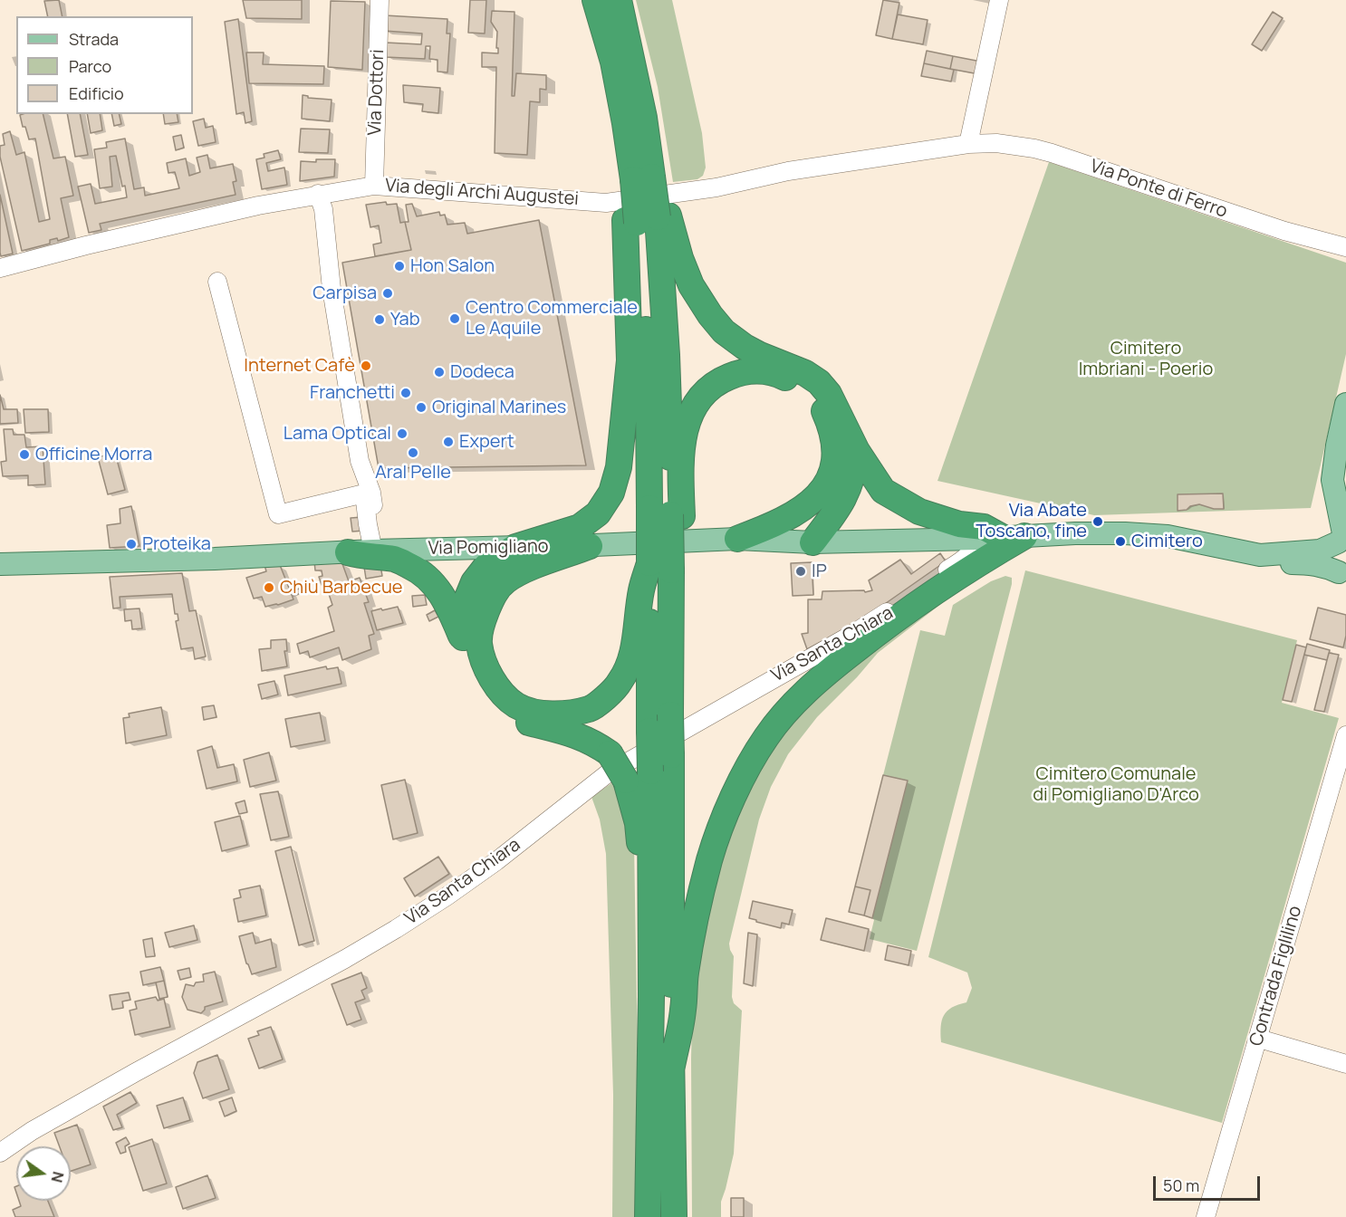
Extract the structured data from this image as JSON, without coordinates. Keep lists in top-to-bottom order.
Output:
{
  "streets": {
    "main road": ["Via Pomigliano"],
    "street": [
      "Via Dottori",
      "Via Ponte di Ferro",
      "Via degli Archi Augustei",
      "Via Santa Chiara",
      "Contrada Figlilino"
    ]
  },
  "crossings": [
    ["Via Dottori", "Via degli Archi Augustei"],
    ["Via Ponte di Ferro", "Via degli Archi Augustei"]
  ],
  "parks": ["Cimitero Imbriani - Poerio", "Cimitero Comunale di Pomigliano D'Arco"],
  "places": [
    "Hon Salon",
    "Carpisa",
    "Centro Commerciale Le Aquile",
    "Yab",
    "Internet Cafè",
    "Dodeca",
    "Franchetti",
    "Original Marines",
    "Lama Optical",
    "Expert",
    "Aral Pelle",
    "Officine Morra",
    "Via Abate Toscano, fine",
    "Cimitero",
    "Proteika",
    "IP",
    "Chiù Barbecue"
  ],
  "legend": ["Strada", "Parco", "Edificio"],
  "scale_bar": "50 m",
  "north": "right"
}
